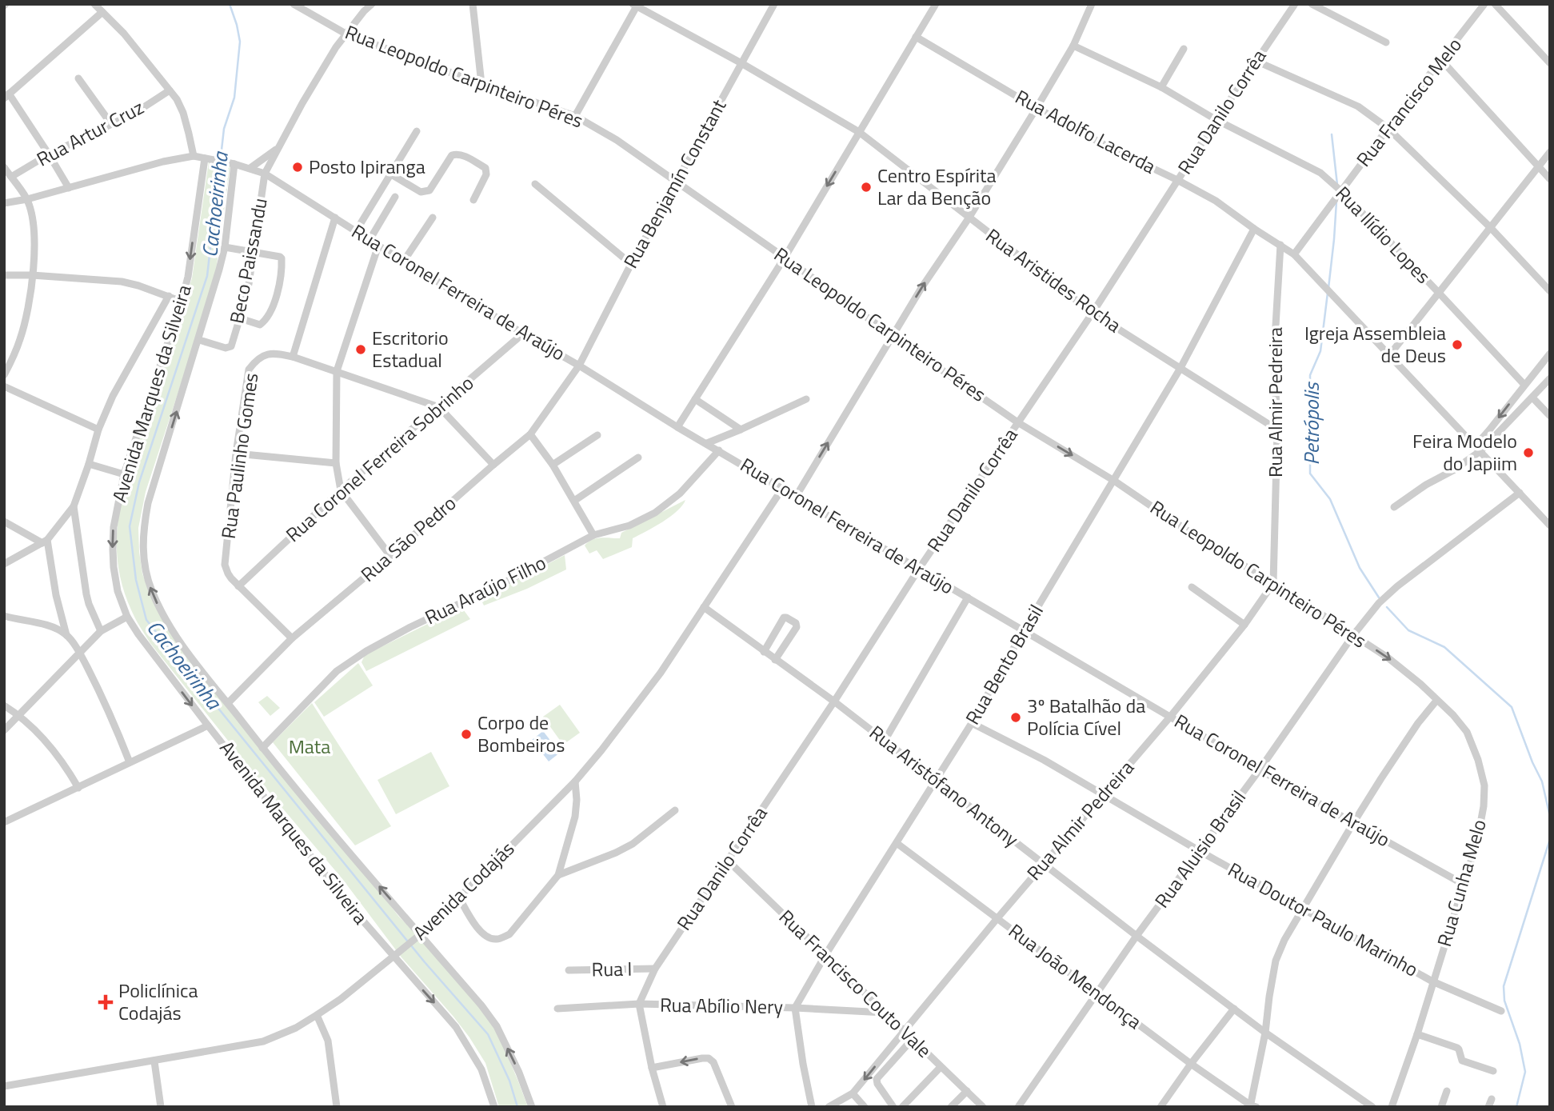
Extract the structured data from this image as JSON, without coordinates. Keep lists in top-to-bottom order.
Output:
{
  "streets": {
    "street": [
      "Rua Leopoldo Carpinteiro Péres",
      "Rua Francisco Melo",
      "Rua Danilo Corrêa",
      "Rua Adolfo Lacerda",
      "Rua Artur Cruz",
      "Rua Benjamín Constant",
      "Rua Ilídio Lopes",
      "Beco Paissandu",
      "Rua Aristides Rocha",
      "Rua Coronel Ferreira de Araújo",
      "Avenida Marques da Silveira",
      "Rua Almir Pedreira",
      "Rua Paulinho Gomes",
      "Rua Coronel Ferreira Sobrinho",
      "Rua São Pedro",
      "Rua Araújo Filho",
      "Rua Bento Brasil",
      "Rua Aristófano Antony",
      "Rua Aluisio Brasil",
      "Rua Cunha Melo",
      "Avenida Codajás",
      "Rua Doutor Paulo Marinho",
      "Rua I",
      "Rua João Mendonça",
      "Rua Francisco Couto Vale",
      "Rua Abílio Nery"
    ]
  },
  "crossings": [
    ["Rua Leopoldo Carpinteiro Péres", "Rua Danilo Corrêa"],
    ["Rua Leopoldo Carpinteiro Péres", "Rua Benjamín Constant"],
    ["Rua Leopoldo Carpinteiro Péres", "Rua Almir Pedreira"],
    ["Rua Leopoldo Carpinteiro Péres", "Rua Bento Brasil"],
    ["Rua Leopoldo Carpinteiro Péres", "Rua Aluisio Brasil"],
    ["Rua Leopoldo Carpinteiro Péres", "Rua Cunha Melo"],
    ["Rua Francisco Melo", "Rua Adolfo Lacerda"],
    ["Rua Francisco Melo", "Rua Ilídio Lopes"],
    ["Rua Danilo Corrêa", "Rua Adolfo Lacerda"],
    ["Rua Danilo Corrêa", "Rua Ilídio Lopes"],
    ["Rua Danilo Corrêa", "Rua Aristides Rocha"],
    ["Rua Danilo Corrêa", "Rua Coronel Ferreira de Araújo"],
    ["Rua Danilo Corrêa", "Rua Aristófano Antony"],
    ["Rua Danilo Corrêa", "Rua I"],
    ["Rua Danilo Corrêa", "Rua Francisco Couto Vale"],
    ["Rua Danilo Corrêa", "Rua Abílio Nery"],
    ["Rua Adolfo Lacerda", "Rua Almir Pedreira"],
    ["Rua Adolfo Lacerda", "Rua Bento Brasil"],
    ["Rua Adolfo Lacerda", "Rua Aluisio Brasil"],
    ["Rua Benjamín Constant", "Rua Aristides Rocha"],
    ["Rua Benjamín Constant", "Rua Coronel Ferreira de Araújo"],
    ["Rua Benjamín Constant", "Rua São Pedro"],
    ["Beco Paissandu", "Rua Coronel Ferreira de Araújo"],
    ["Beco Paissandu", "Avenida Marques da Silveira"],
    ["Rua Aristides Rocha", "Rua Almir Pedreira"],
    ["Rua Aristides Rocha", "Rua Bento Brasil"],
    ["Rua Coronel Ferreira de Araújo", "Avenida Marques da Silveira"],
    ["Rua Coronel Ferreira de Araújo", "Rua Almir Pedreira"],
    ["Rua Coronel Ferreira de Araújo", "Rua Coronel Ferreira Sobrinho"],
    ["Rua Coronel Ferreira de Araújo", "Rua São Pedro"],
    ["Rua Coronel Ferreira de Araújo", "Rua Araújo Filho"],
    ["Rua Coronel Ferreira de Araújo", "Rua Bento Brasil"],
    ["Rua Coronel Ferreira de Araújo", "Rua Aluisio Brasil"],
    ["Rua Coronel Ferreira de Araújo", "Rua Cunha Melo"],
    ["Rua Coronel Ferreira de Araújo", "Avenida Codajás"],
    ["Avenida Marques da Silveira", "Rua São Pedro"],
    ["Avenida Marques da Silveira", "Rua Araújo Filho"],
    ["Avenida Marques da Silveira", "Avenida Codajás"],
    ["Rua Almir Pedreira", "Rua Aristófano Antony"],
    ["Rua Almir Pedreira", "Rua Doutor Paulo Marinho"],
    ["Rua Almir Pedreira", "Rua João Mendonça"],
    ["Rua Almir Pedreira", "Rua Francisco Couto Vale"],
    ["Rua Paulinho Gomes", "Rua Coronel Ferreira Sobrinho"],
    ["Rua Paulinho Gomes", "Rua São Pedro"],
    ["Rua Bento Brasil", "Rua Aristófano Antony"],
    ["Rua Bento Brasil", "Rua Doutor Paulo Marinho"],
    ["Rua Bento Brasil", "Rua João Mendonça"],
    ["Rua Bento Brasil", "Rua Francisco Couto Vale"],
    ["Rua Bento Brasil", "Rua Abílio Nery"],
    ["Rua Aristófano Antony", "Rua Aluisio Brasil"],
    ["Rua Aristófano Antony", "Avenida Codajás"],
    ["Rua Aluisio Brasil", "Rua Doutor Paulo Marinho"],
    ["Rua Aluisio Brasil", "Rua João Mendonça"],
    ["Rua Cunha Melo", "Rua Doutor Paulo Marinho"],
    ["Rua Francisco Couto Vale", "Rua Abílio Nery"]
  ],
  "water": ["Cachoeirinha", "Petrópolis"],
  "parks": ["Mata"],
  "places": {
    "other": [
      "Posto Ipiranga",
      "Centro Espírita Lar da Benção",
      "Igreja Assembleia de Deus",
      "Escritorio Estadual",
      "Feira Modelo do Japiim",
      "3º Batalhão da Polícia Cível",
      "Corpo de Bombeiros"
    ],
    "health": ["Policlínica Codajás"]
  }
}
